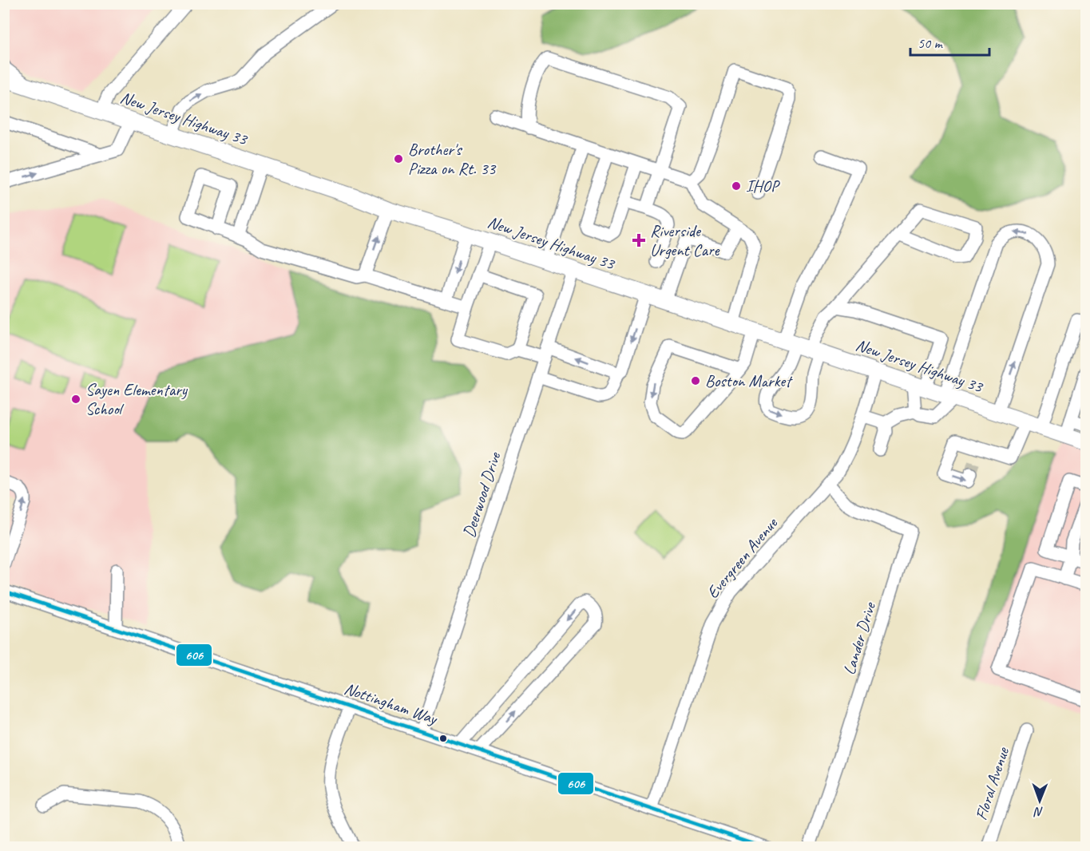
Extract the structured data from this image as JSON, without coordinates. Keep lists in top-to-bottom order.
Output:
{
  "streets": {
    "main road": ["New Jersey Highway 33"],
    "street": [
      "Deerwood Drive",
      "Evergreen Avenue",
      "Lander Drive",
      "Nottingham Way",
      "Floral Avenue"
    ]
  },
  "crossings": [
    ["New Jersey Highway 33", "Deerwood Drive"],
    ["New Jersey Highway 33", "Evergreen Avenue"],
    ["Deerwood Drive", "Nottingham Way"],
    ["Evergreen Avenue", "Lander Drive"],
    ["Evergreen Avenue", "Nottingham Way"]
  ],
  "places": {
    "other": [
      "Brother's Pizza on Rt. 33",
      "IHOP",
      "Boston Market",
      "Sayen Elementary School"
    ],
    "health": ["Riverside Urgent Care"]
  },
  "lines": ["transit line 606"],
  "scale_bar": "50 m",
  "north": "bottom"
}
